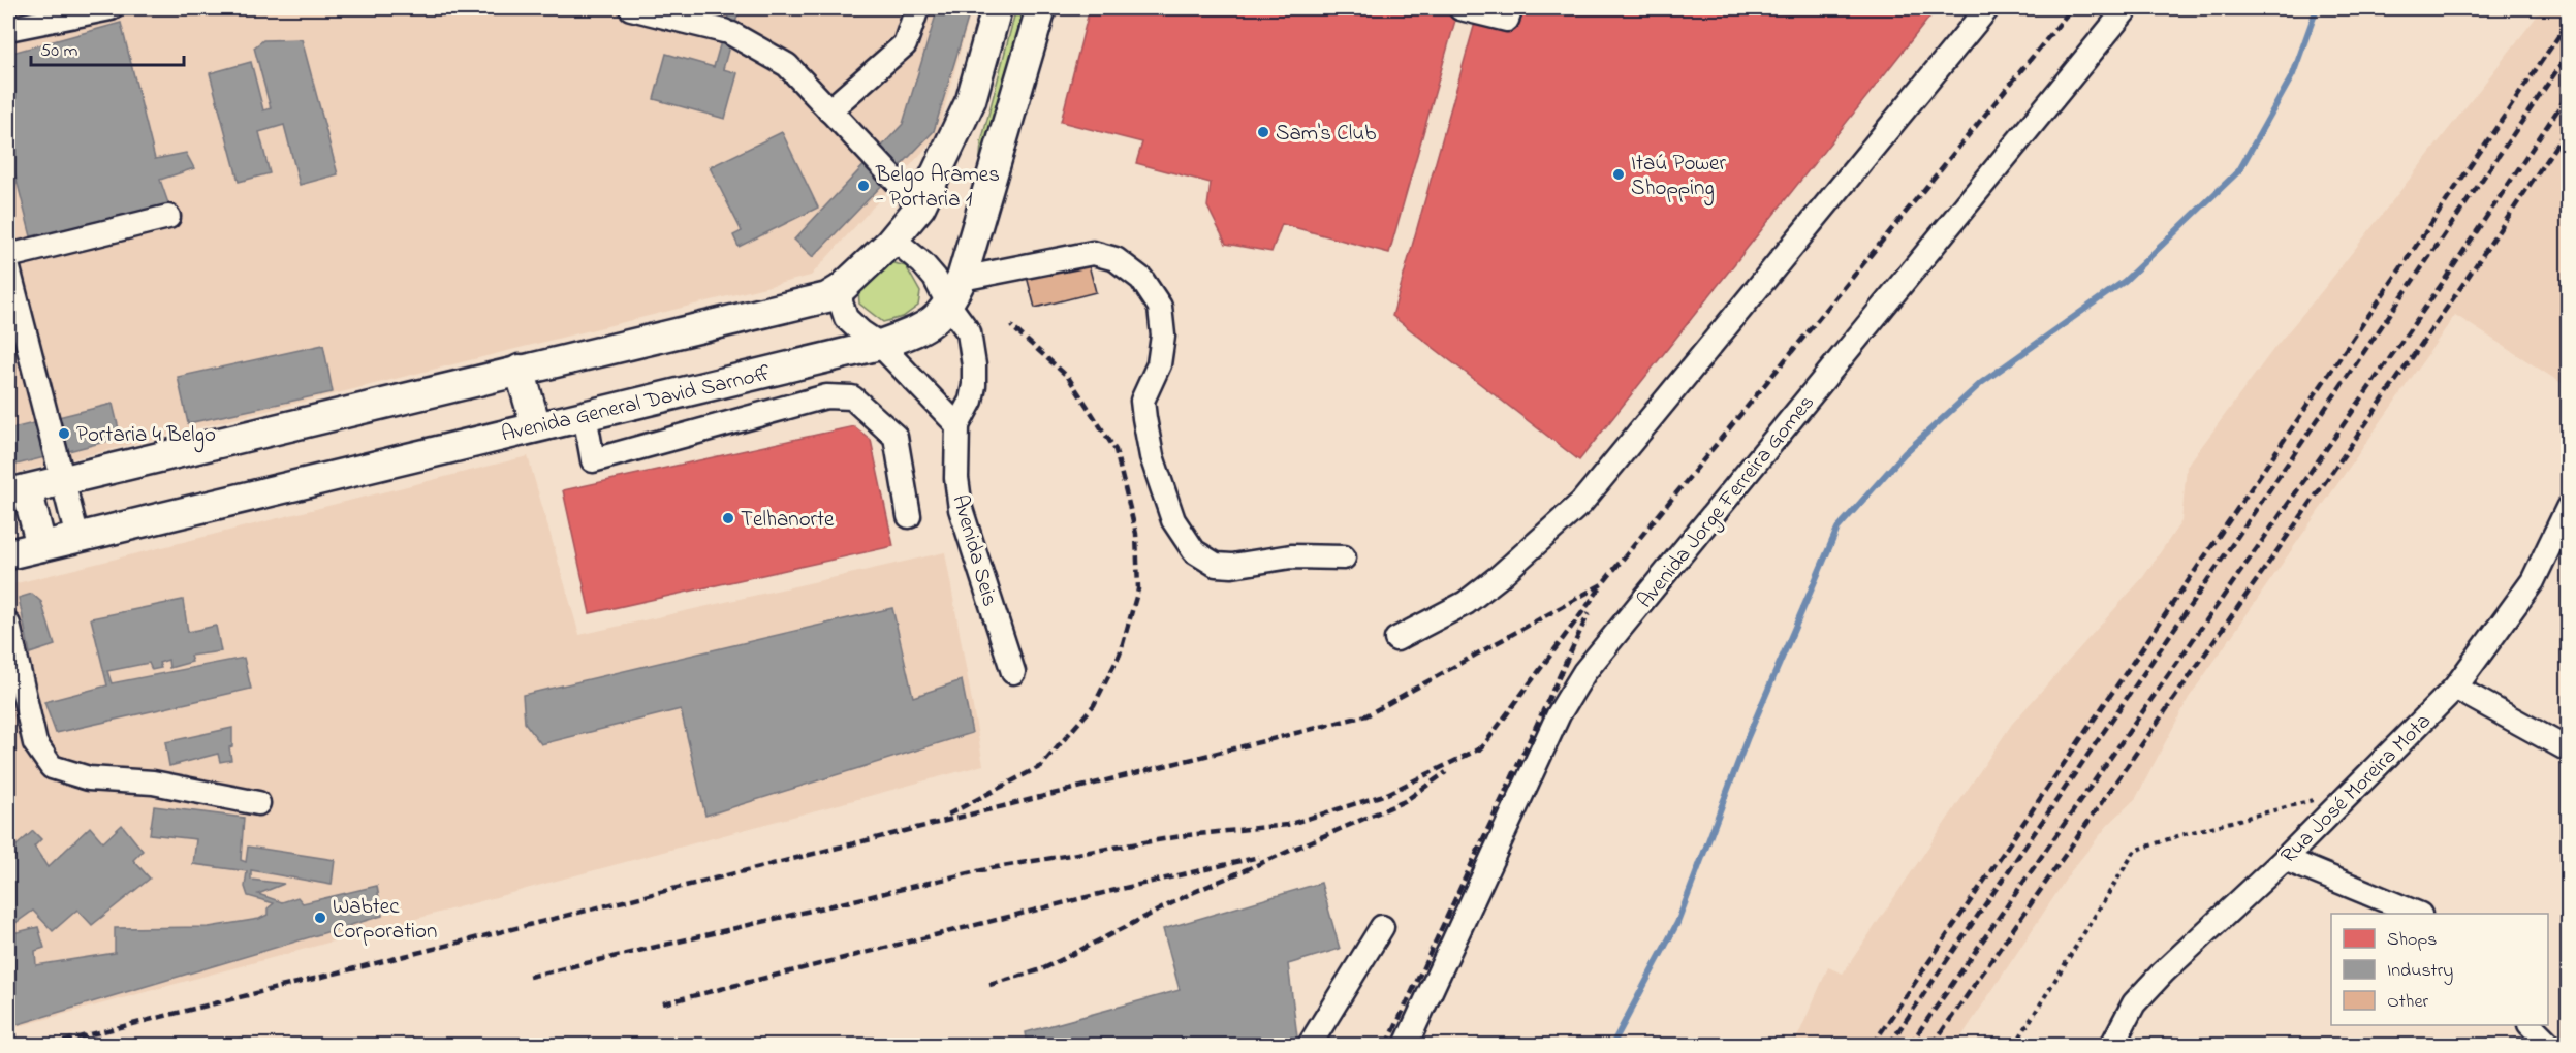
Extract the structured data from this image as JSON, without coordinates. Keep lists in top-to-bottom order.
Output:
{
  "streets": {
    "main road": ["Avenida General David Sarnoff"],
    "street": ["Avenida Jorge Ferreira Gomes", "Avenida Seis", "Rua José Moreira Mota"]
  },
  "crossings": [
    ["Avenida General David Sarnoff", "Avenida Seis"]
  ],
  "places": [
    "Sam's Club",
    "Itaú Power Shopping",
    "Belgo Arames - Portaria 1",
    "Portaria 4 Belgo",
    "Telhanorte",
    "Wabtec Corporation"
  ],
  "legend": ["Shops", "Industry", "Other"],
  "scale_bar": "50 m"
}
